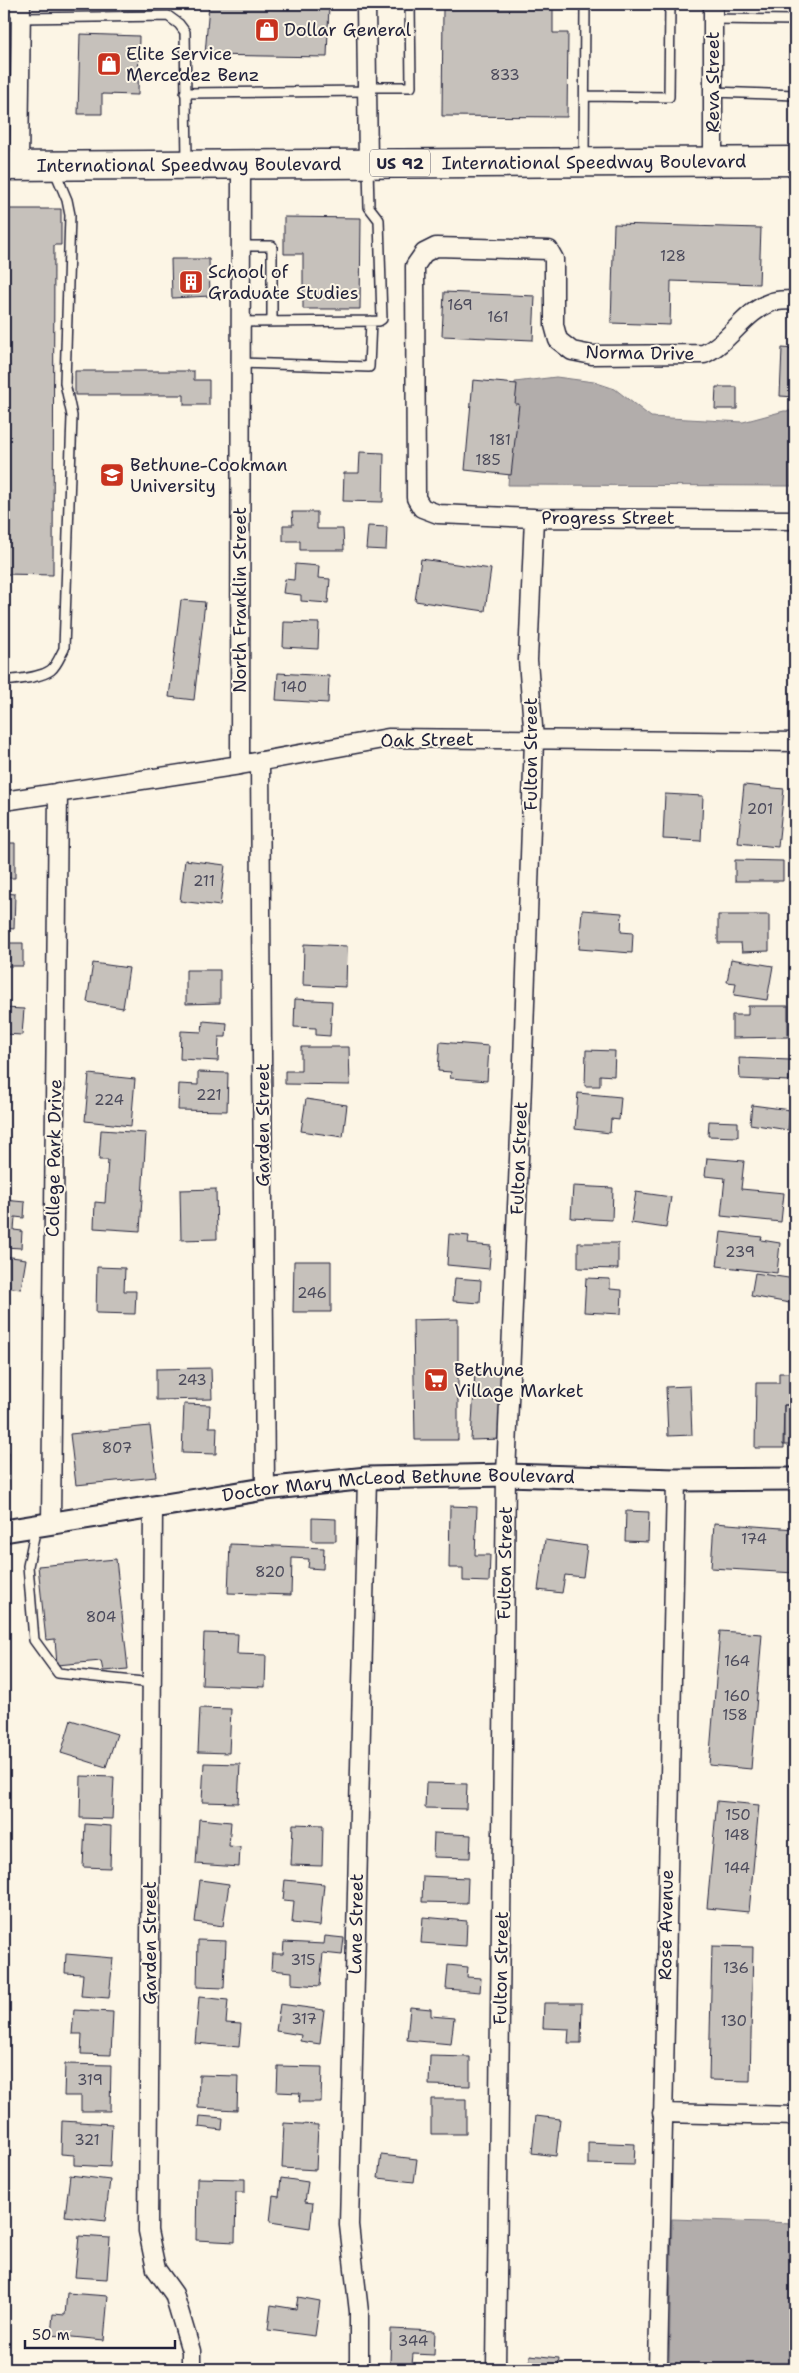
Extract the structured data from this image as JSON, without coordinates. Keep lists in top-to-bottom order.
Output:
{
  "streets": {
    "main road": ["International Speedway Boulevard", "US 92"],
    "street": [
      "Reva Street",
      "Norma Drive",
      "Progress Street",
      "North Franklin Street",
      "Oak Street",
      "Fulton Street",
      "Garden Street",
      "College Park Drive",
      "Doctor Mary McLeod Bethune Boulevard",
      "Lane Street",
      "Rose Avenue"
    ]
  },
  "crossings": [
    ["Reva Street", "International Speedway Boulevard"],
    ["International Speedway Boulevard", "North Franklin Street"],
    ["Norma Drive", "Progress Street"],
    ["Progress Street", "Fulton Street"],
    ["North Franklin Street", "Oak Street"],
    ["Oak Street", "Fulton Street"],
    ["Oak Street", "Garden Street"],
    ["Oak Street", "College Park Drive"],
    ["Fulton Street", "Doctor Mary McLeod Bethune Boulevard"],
    ["Garden Street", "Doctor Mary McLeod Bethune Boulevard"],
    ["College Park Drive", "Doctor Mary McLeod Bethune Boulevard"],
    ["Doctor Mary McLeod Bethune Boulevard", "Lane Street"],
    ["Doctor Mary McLeod Bethune Boulevard", "Rose Avenue"]
  ],
  "places": {
    "shop": ["Dollar General", "Elite Service Mercedez Benz"],
    "building": ["School of Graduate Studies"],
    "school or university": ["Bethune-Cookman University"],
    "supermarket": ["Bethune Village Market"]
  },
  "house_numbers": [
    "833",
    "128",
    "169",
    "161",
    "181",
    "185",
    "140",
    "201",
    "211",
    "221",
    "224",
    "239",
    "246",
    "243",
    "807",
    "174",
    "820",
    "804",
    "164",
    "160",
    "158",
    "150",
    "148",
    "144",
    "315",
    "136",
    "317",
    "130",
    "319",
    "321",
    "344"
  ],
  "scale_bar": "50 m"
}
